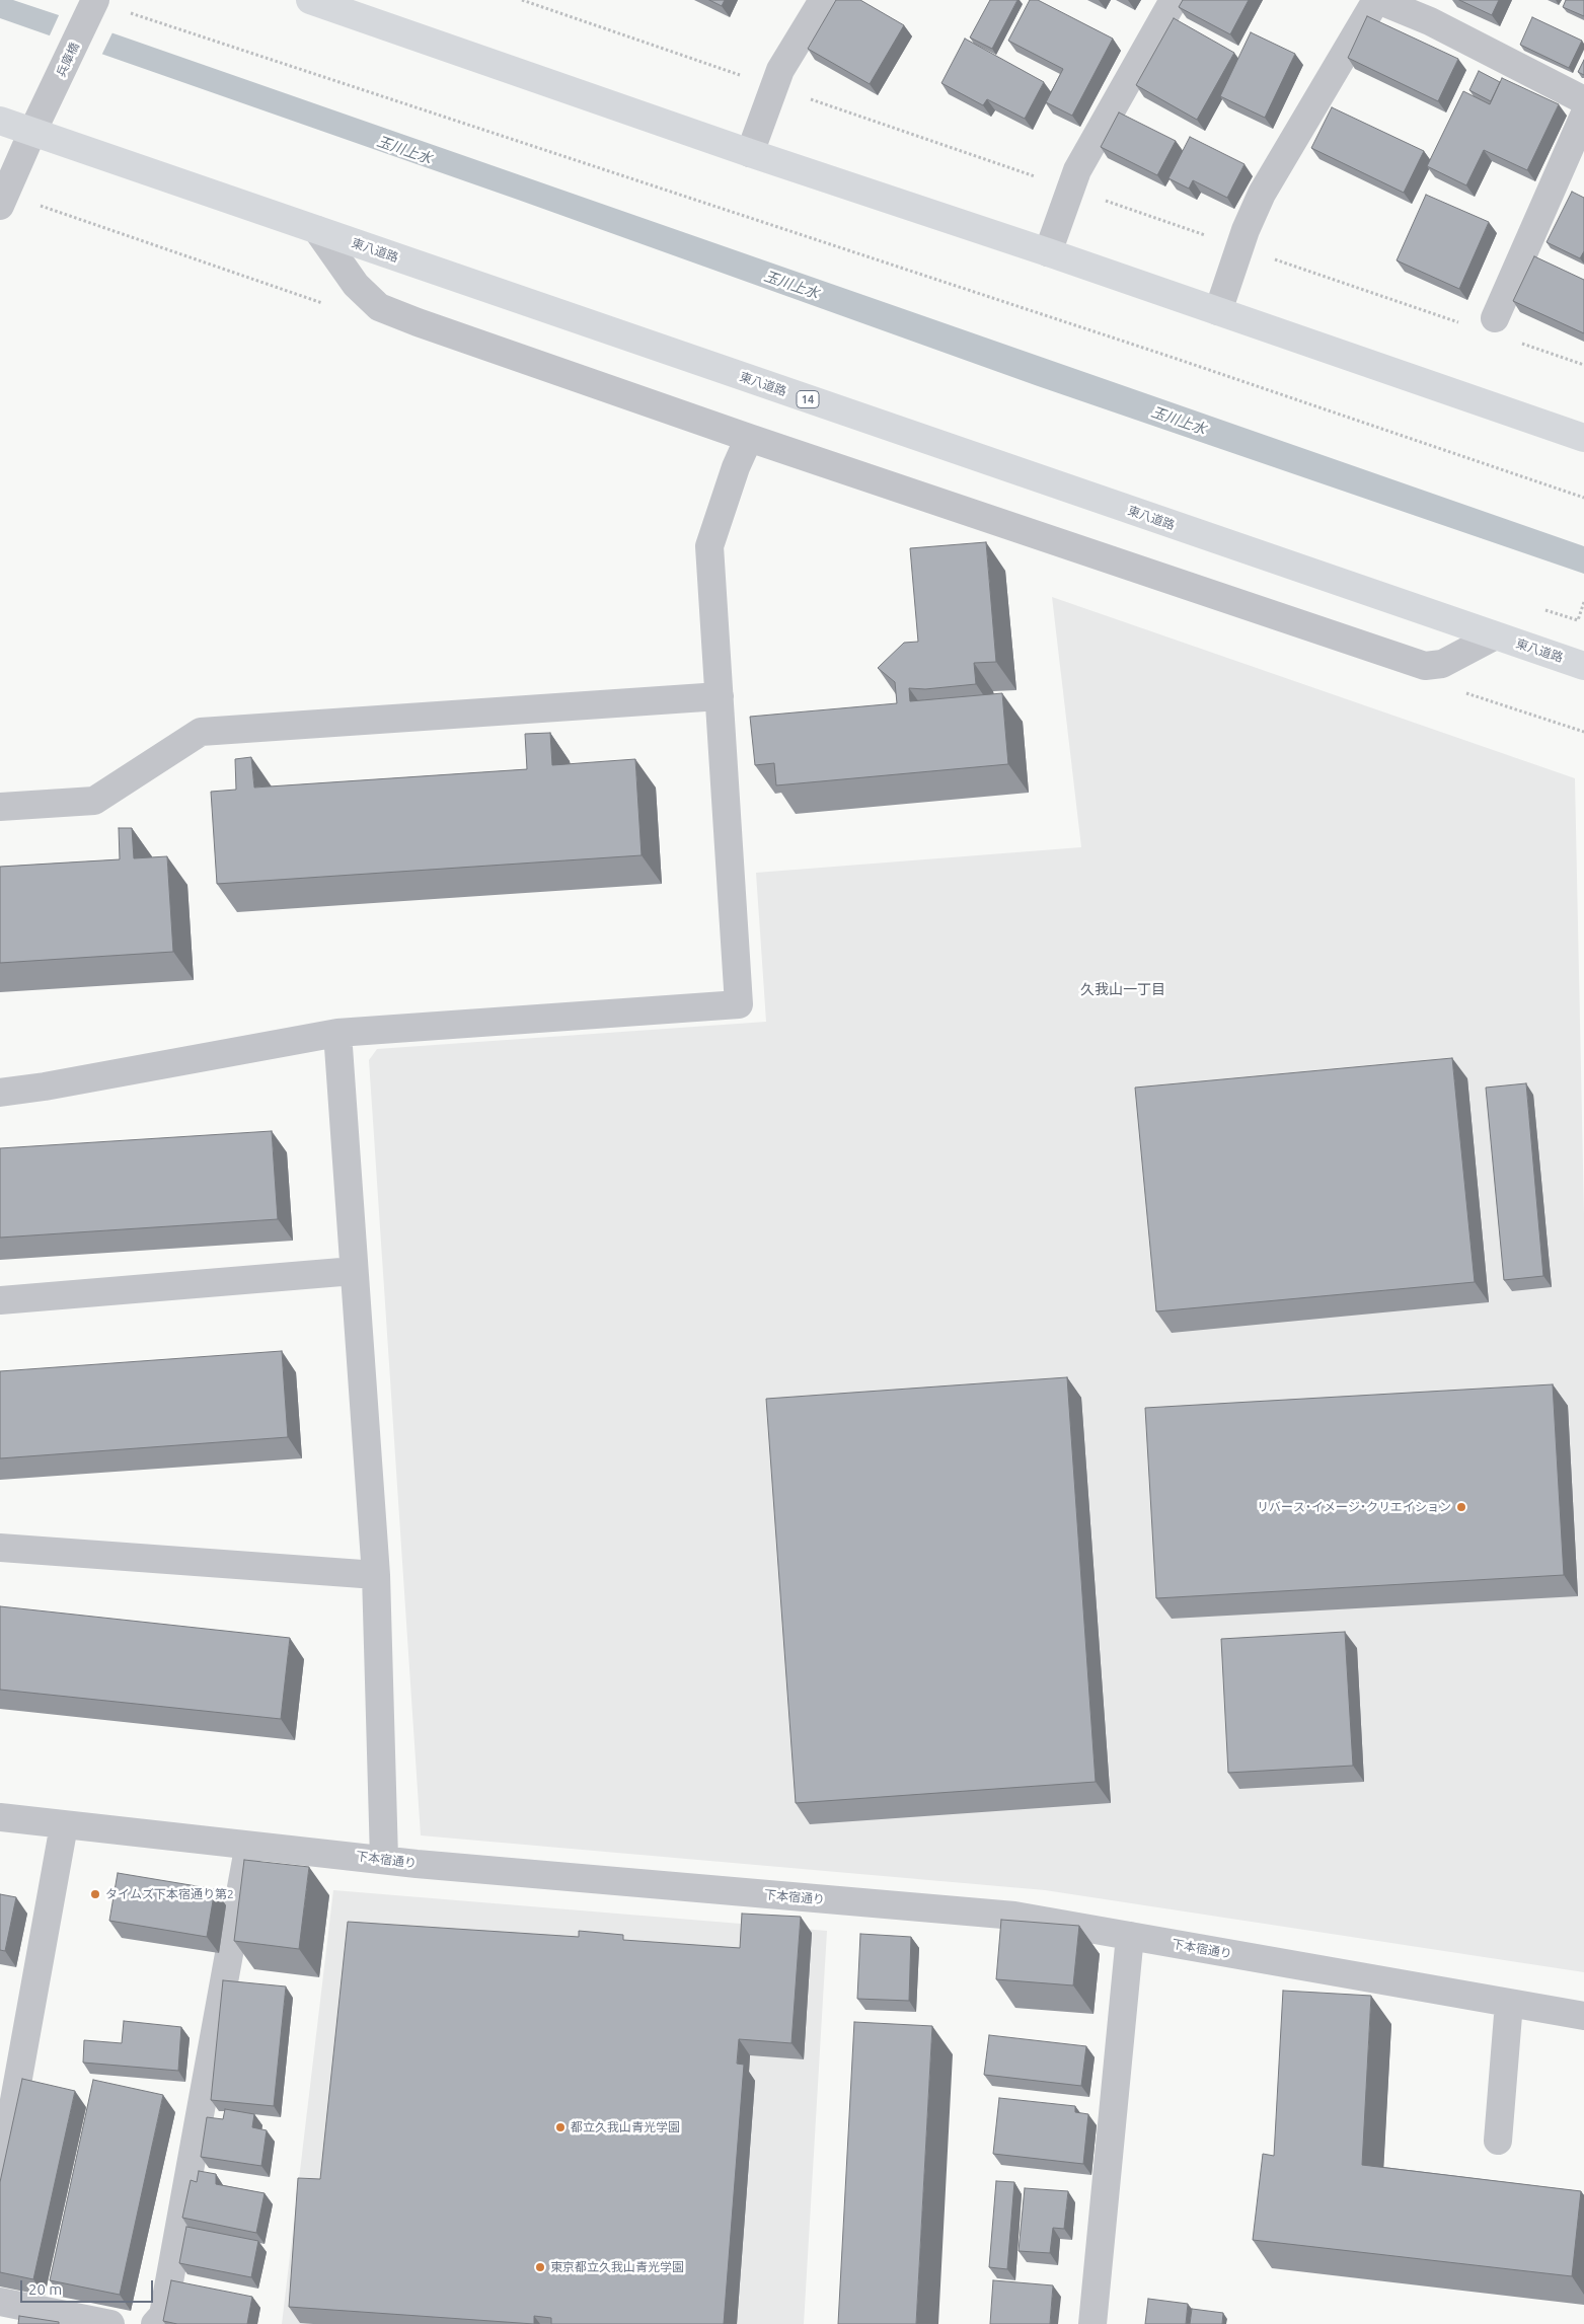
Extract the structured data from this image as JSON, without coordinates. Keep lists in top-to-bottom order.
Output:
{
  "streets": {
    "main road": ["東八道路", "14"],
    "street": ["兵庫橋", "下本宿通り"]
  },
  "crossings": [
    ["兵庫橋", "東八道路"]
  ],
  "districts": ["久我山一丁目"],
  "water": ["玉川上水"],
  "places": [
    "リバース･イメージ･クリエイション",
    "タイムズ下本宿通り第2",
    "都立久我山青光学園",
    "東京都立久我山青光学園"
  ],
  "scale_bar": "20 m"
}
